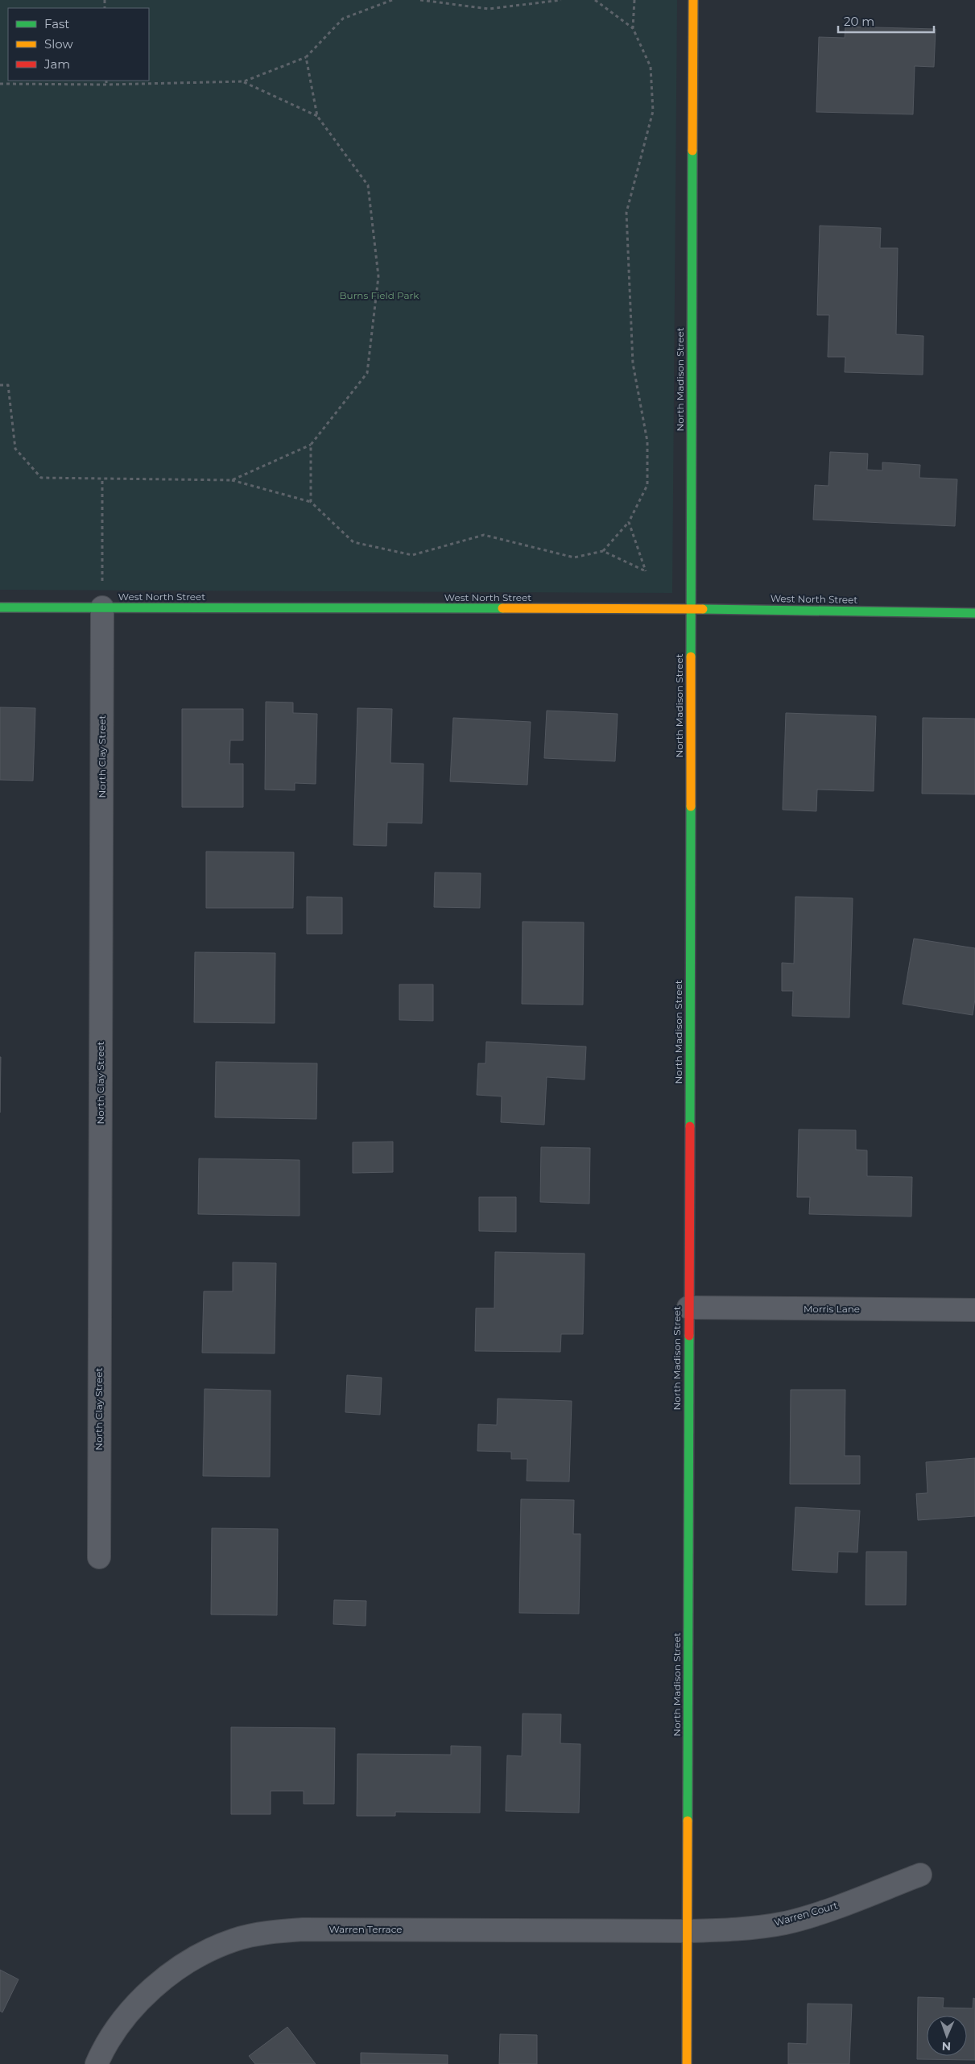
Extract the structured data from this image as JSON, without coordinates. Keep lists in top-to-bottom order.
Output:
{
  "streets": {
    "street": [
      "North Madison Street",
      "West North Street",
      "North Clay Street",
      "Morris Lane",
      "Warren Court",
      "Warren Terrace"
    ]
  },
  "crossings": [
    ["North Madison Street", "West North Street"],
    ["North Madison Street", "Morris Lane"],
    ["North Madison Street", "Warren Court"],
    ["North Madison Street", "Warren Terrace"],
    ["West North Street", "North Clay Street"],
    ["Warren Court", "Warren Terrace"]
  ],
  "parks": ["Burns Field Park"],
  "legend": ["Fast", "Slow", "Jam"],
  "scale_bar": "20 m",
  "north": "bottom"
}
